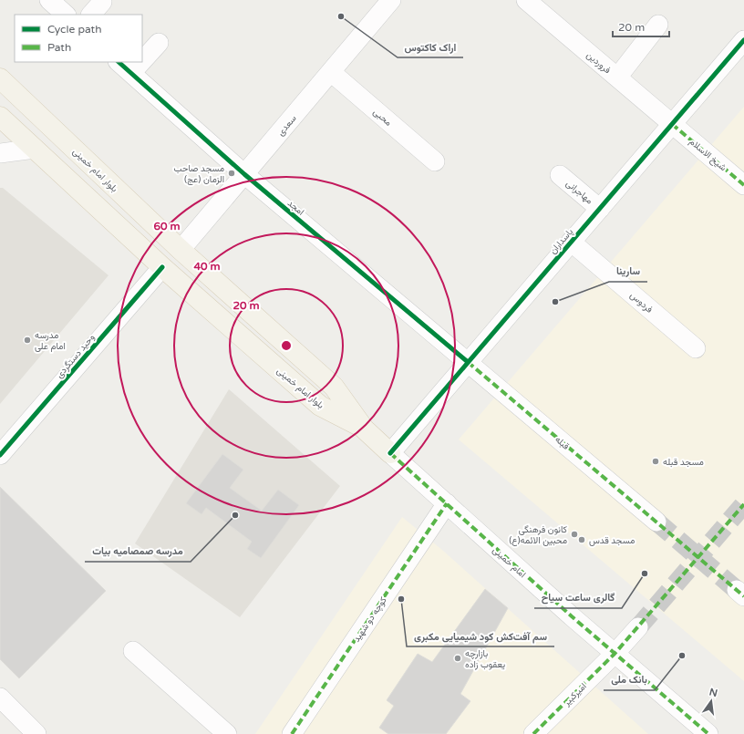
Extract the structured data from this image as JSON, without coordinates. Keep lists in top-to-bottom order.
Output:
{
  "streets": {
    "main road": ["بلوار امام خمینی", "امام خمینی"],
    "street": [
      "فروردین",
      "محبی",
      "سعدی",
      "شیخ الاسلام",
      "مهاجرانی",
      "امجد",
      "پاسداران",
      "فردوس",
      "وحید دستگردی",
      "قبله",
      "کوچه دو شهید",
      "امیرکبیر"
    ]
  },
  "crossings": [
    ["فروردین", "شیخ الاسلام"],
    ["فروردین", "پاسداران"],
    ["محبی", "سعدی"],
    ["سعدی", "بلوار امام خمینی"],
    ["سعدی", "امجد"],
    ["شیخ الاسلام", "پاسداران"],
    ["بلوار امام خمینی", "وحید دستگردی"],
    ["بلوار امام خمینی", "امام خمینی"],
    ["مهاجرانی", "پاسداران"],
    ["امجد", "پاسداران"],
    ["امجد", "قبله"],
    ["پاسداران", "فردوس"],
    ["پاسداران", "قبله"],
    ["پاسداران", "امام خمینی"],
    ["امام خمینی", "کوچه دو شهید"],
    ["امام خمینی", "امیرکبیر"]
  ],
  "places": [
    "اراک کاکتوس",
    "مسجد صاحب الزمان (عج)",
    "سارینا",
    "مدرسه امام علی",
    "مسجد قبله",
    "مدرسه صمصامیه بیات",
    "کانون فرهنگی محبین الائمه(ع)",
    "مسجد قدس",
    "گالری ساعت سیاح",
    "سم آفت‌کش کود شیمیایی مکبری",
    "بانک ملی",
    "بازارچه یعقوب زاده"
  ],
  "legend": ["Cycle path", "Path"],
  "scale_bar": "20 m",
  "north": "top",
  "rings": ["60 m", "40 m", "20 m"]
}
